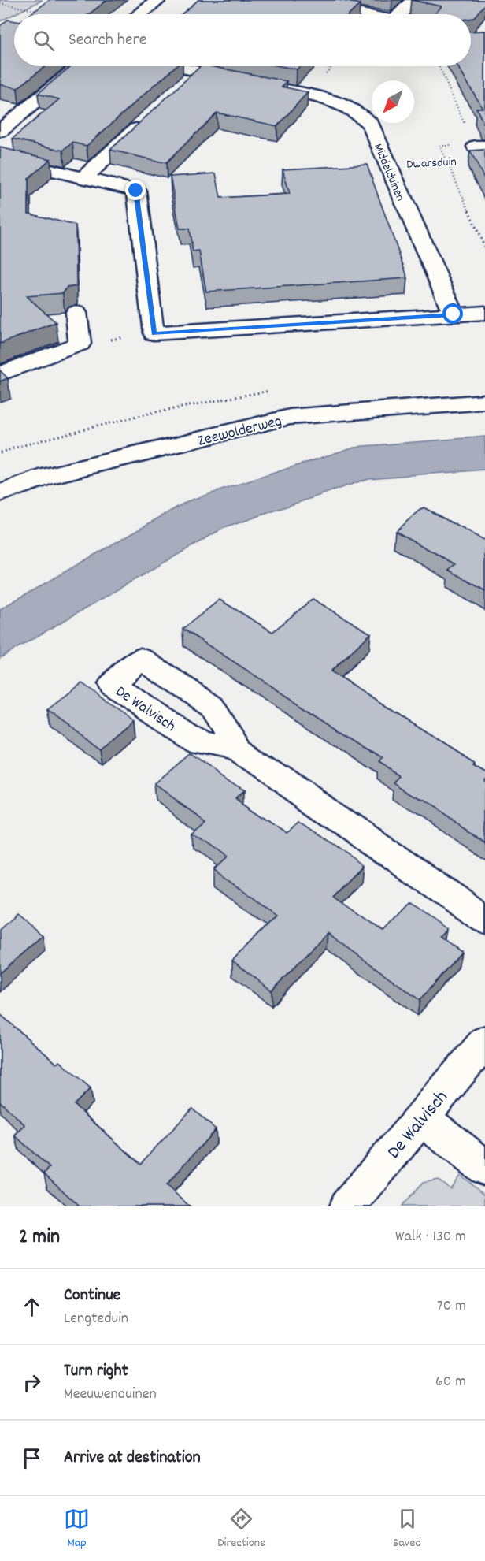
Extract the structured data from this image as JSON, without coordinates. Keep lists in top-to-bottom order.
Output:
{
  "streets": {
    "street": ["Middelduinen", "Zeewolderweg", "De Walvisch"],
    "path": ["Dwarsduin"]
  },
  "crossings": [
    ["Dwarsduin", "Middelduinen"]
  ],
  "north": "bottom left",
  "page": {
    "search": "Search here",
    "heading": ["2 min", "Walk · 130 m"],
    "list": [
      ["Continue", "Lengteduin", "70 m"],
      ["Turn right", "Meeuwenduinen", "60 m"],
      "Arrive at destination"
    ],
    "nav": ["Map", "Directions", "Saved"]
  }
}
